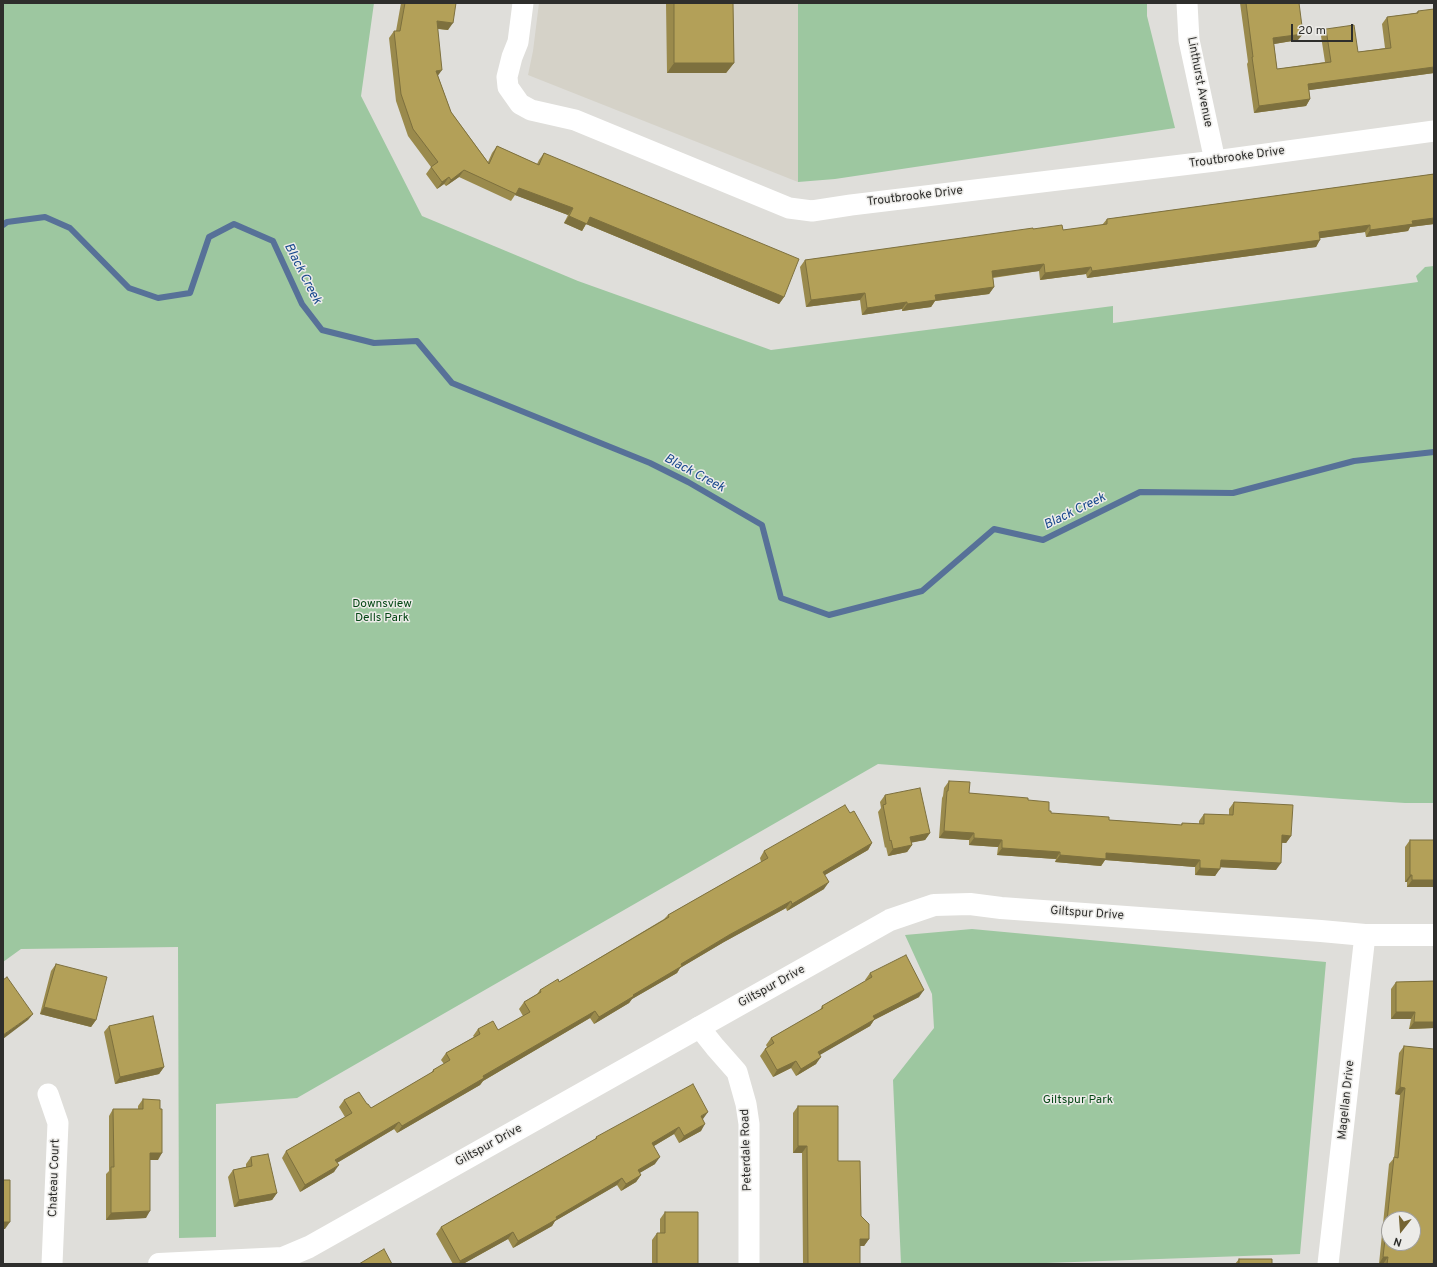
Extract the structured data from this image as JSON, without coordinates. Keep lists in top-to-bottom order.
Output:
{
  "streets": {
    "street": [
      "Linthurst Avenue",
      "Troutbrooke Drive",
      "Giltspur Drive",
      "Magellan Drive",
      "Peterdale Road",
      "Chateau Court"
    ]
  },
  "crossings": [
    ["Linthurst Avenue", "Troutbrooke Drive"],
    ["Giltspur Drive", "Magellan Drive"],
    ["Giltspur Drive", "Peterdale Road"]
  ],
  "water": ["Black Creek"],
  "parks": ["Downsview Dells Park", "Giltspur Park"],
  "scale_bar": "20 m",
  "north": "bottom"
}
